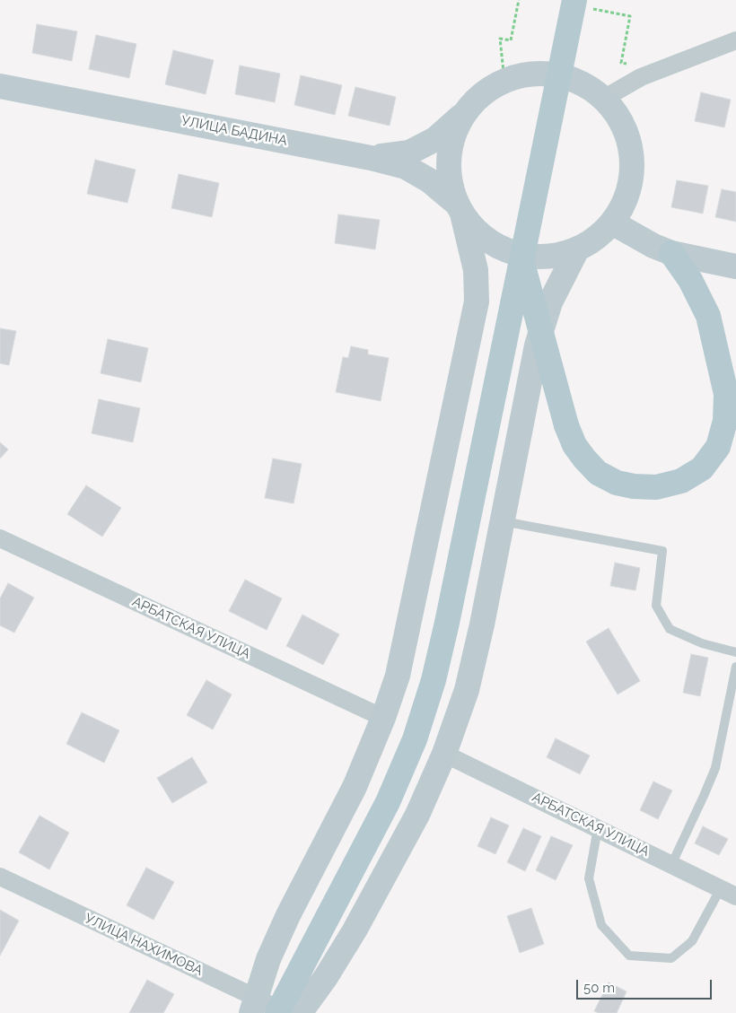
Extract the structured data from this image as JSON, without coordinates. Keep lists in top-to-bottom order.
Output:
{
  "streets": {
    "street": ["УЛИЦА БАДИНА", "АРБАТСКАЯ УЛИЦА", "УЛИЦА НАХИМОВА"]
  },
  "scale_bar": "50 m"
}
